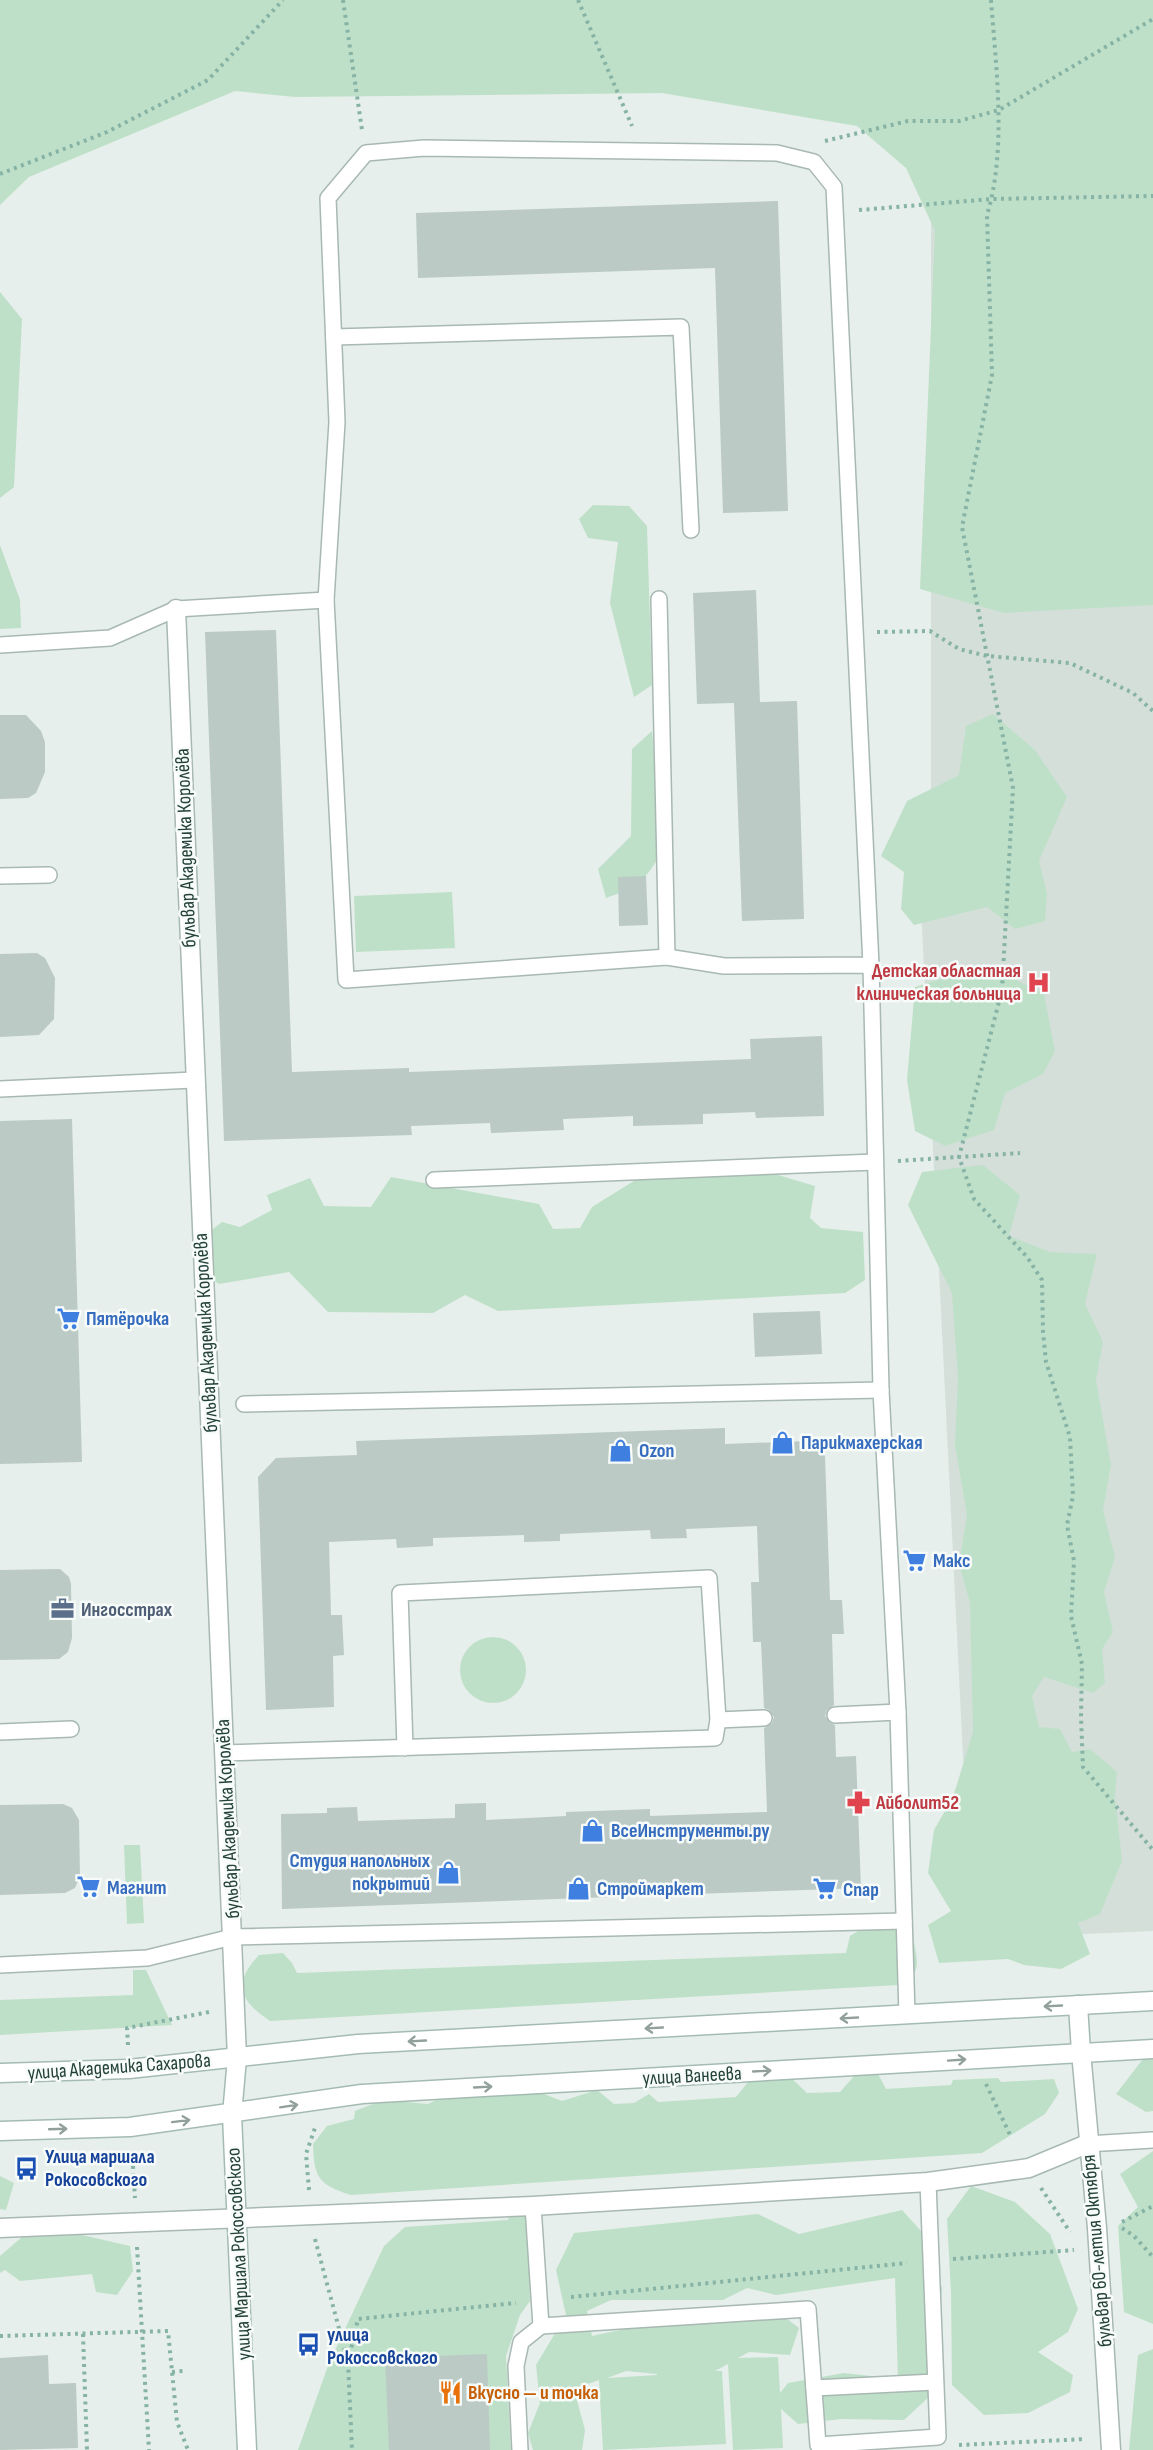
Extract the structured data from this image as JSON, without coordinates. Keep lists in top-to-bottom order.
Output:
{
  "streets": {
    "street": [
      "бульвар Академика Королёва",
      "улица Академика Сахарова",
      "улица Ванеева",
      "бульвар 60-летия Октября",
      "улица Маршала Рокоссовского"
    ]
  },
  "crossings": [
    ["бульвар Академика Королёва", "улица Академика Сахарова"],
    ["бульвар Академика Королёва", "улица Маршала Рокоссовского"],
    ["улица Академика Сахарова", "улица Маршала Рокоссовского"],
    ["улица Ванеева", "бульвар 60-летия Октября"],
    ["улица Ванеева", "улица Маршала Рокоссовского"]
  ],
  "places": {
    "hospital": ["Детская областная клиническая больница"],
    "supermarket": [
      "Пятёрочка",
      "Макс",
      "Магнит",
      "Спар"
    ],
    "shop": [
      "Парикмахерская",
      "Ozon",
      "ВсеИнструменты.ру",
      "Студия напольных покрытий",
      "Строймаркет"
    ],
    "office": ["Ингосстрах"],
    "pharmacy": ["Айболит52"],
    "bus stop": ["Улица маршала Рокосовского", "улица Рокоссовского"],
    "restaurant": ["Вкусно — и точка"]
  }
}
